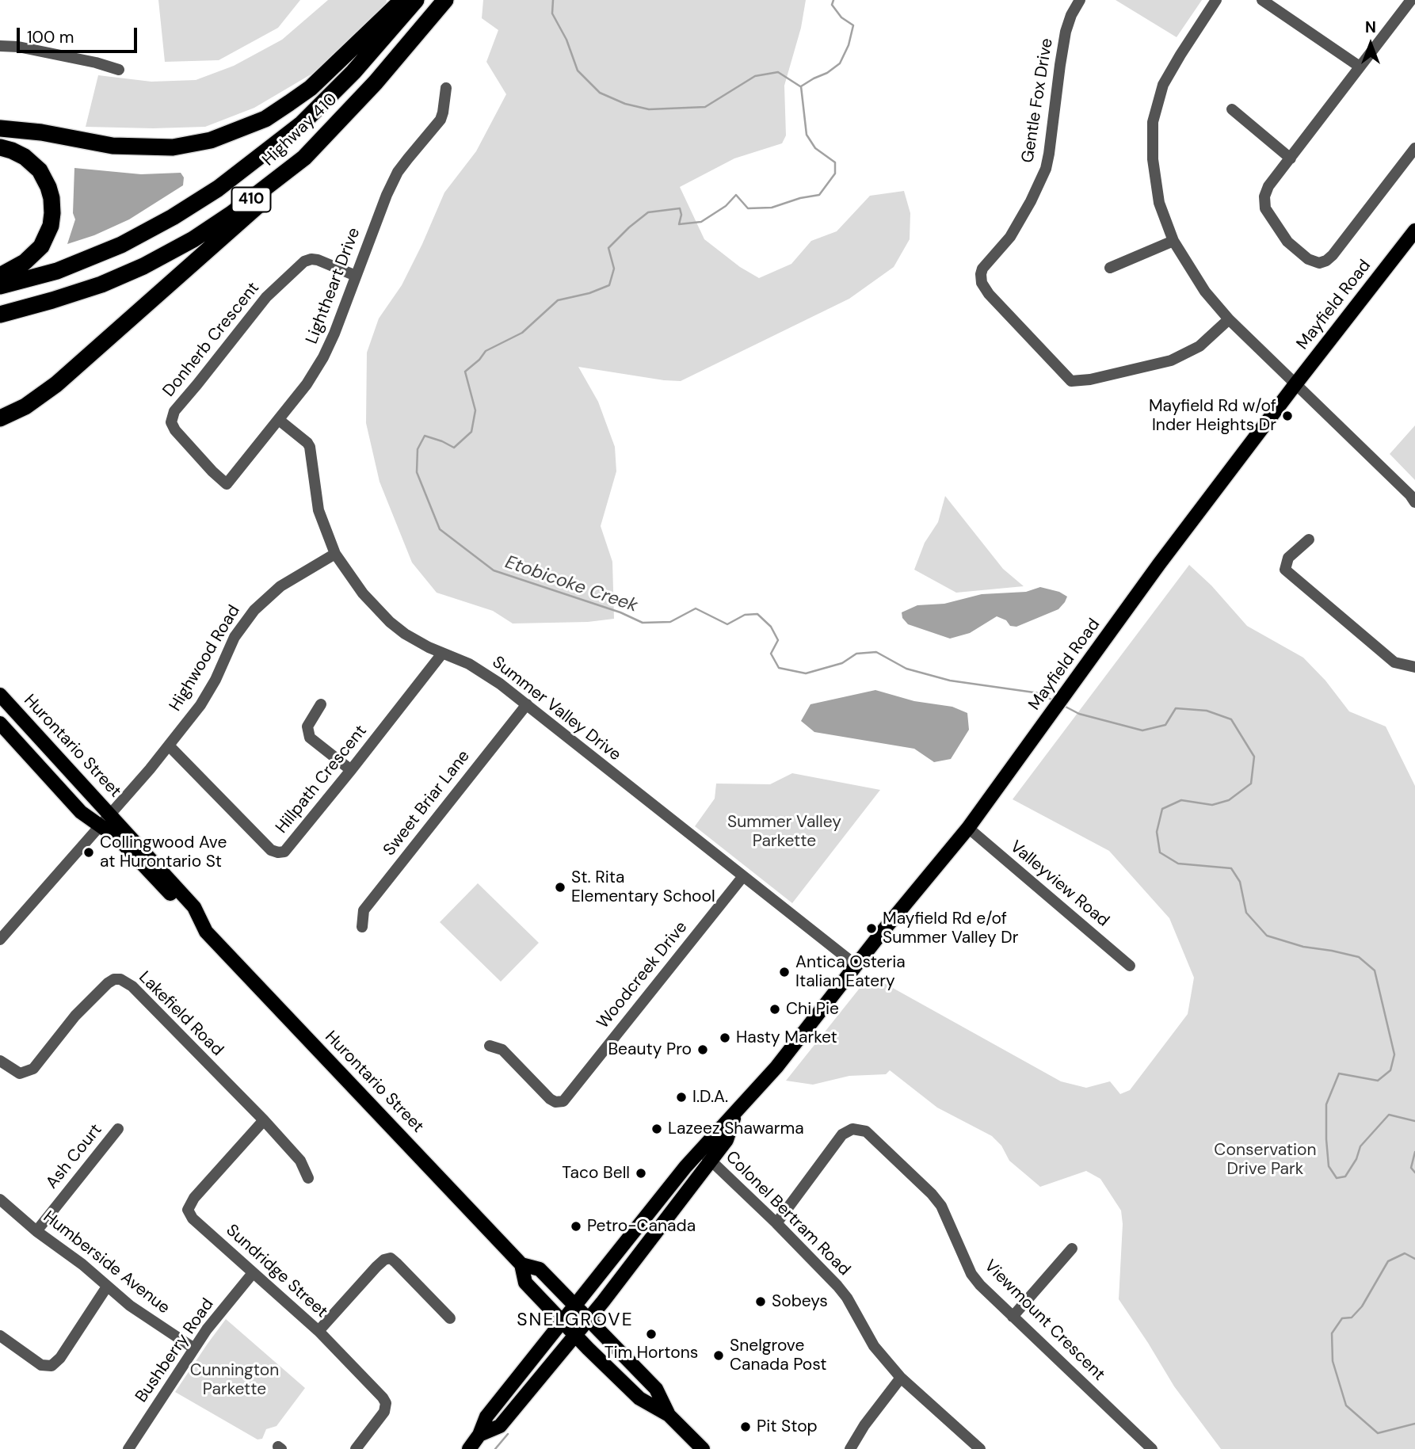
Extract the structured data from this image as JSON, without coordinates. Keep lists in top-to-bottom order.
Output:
{
  "streets": {
    "highway": ["Highway 410", "410"],
    "main road": ["Mayfield Road", "Hurontario Street"],
    "street": [
      "Gentle Fox Drive",
      "Lightheart Drive",
      "Donherb Crescent",
      "Highwood Road",
      "Summer Valley Drive",
      "Hillpath Crescent",
      "Sweet Briar Lane",
      "Valleyview Road",
      "Woodcreek Drive",
      "Lakefield Road",
      "Ash Court",
      "Colonel Bertram Road",
      "Humberside Avenue",
      "Sundridge Street",
      "Viewmount Crescent",
      "Bushberry Road"
    ]
  },
  "crossings": [
    ["Lightheart Drive", "Donherb Crescent"],
    ["Lightheart Drive", "Summer Valley Drive"],
    ["Mayfield Road", "Summer Valley Drive"],
    ["Mayfield Road", "Hurontario Street"],
    ["Mayfield Road", "Valleyview Road"],
    ["Mayfield Road", "Colonel Bertram Road"],
    ["Highwood Road", "Summer Valley Drive"],
    ["Highwood Road", "Hurontario Street"],
    ["Highwood Road", "Hillpath Crescent"],
    ["Summer Valley Drive", "Hillpath Crescent"],
    ["Summer Valley Drive", "Sweet Briar Lane"],
    ["Summer Valley Drive", "Woodcreek Drive"],
    ["Lakefield Road", "Sundridge Street"],
    ["Ash Court", "Humberside Avenue"],
    ["Colonel Bertram Road", "Viewmount Crescent"],
    ["Humberside Avenue", "Bushberry Road"],
    ["Sundridge Street", "Bushberry Road"]
  ],
  "districts": ["SNELGROVE"],
  "water": ["Etobicoke Creek"],
  "parks": ["Summer Valley Parkette", "Conservation Drive Park", "Cunnington Parkette"],
  "places": [
    "Mayfield Rd w/of Inder Heights Dr",
    "Collingwood Ave at Hurontario St",
    "St. Rita Elementary School",
    "Mayfield Rd e/of Summer Valley Dr",
    "Antica Osteria Italian Eatery",
    "Chi Pie",
    "Hasty Market",
    "Beauty Pro",
    "I.D.A.",
    "Lazeez Shawarma",
    "Taco Bell",
    "Petro-Canada",
    "Sobeys",
    "Tim Hortons",
    "Snelgrove Canada Post",
    "Pit Stop"
  ],
  "scale_bar": "100 m",
  "north": "top"
}
